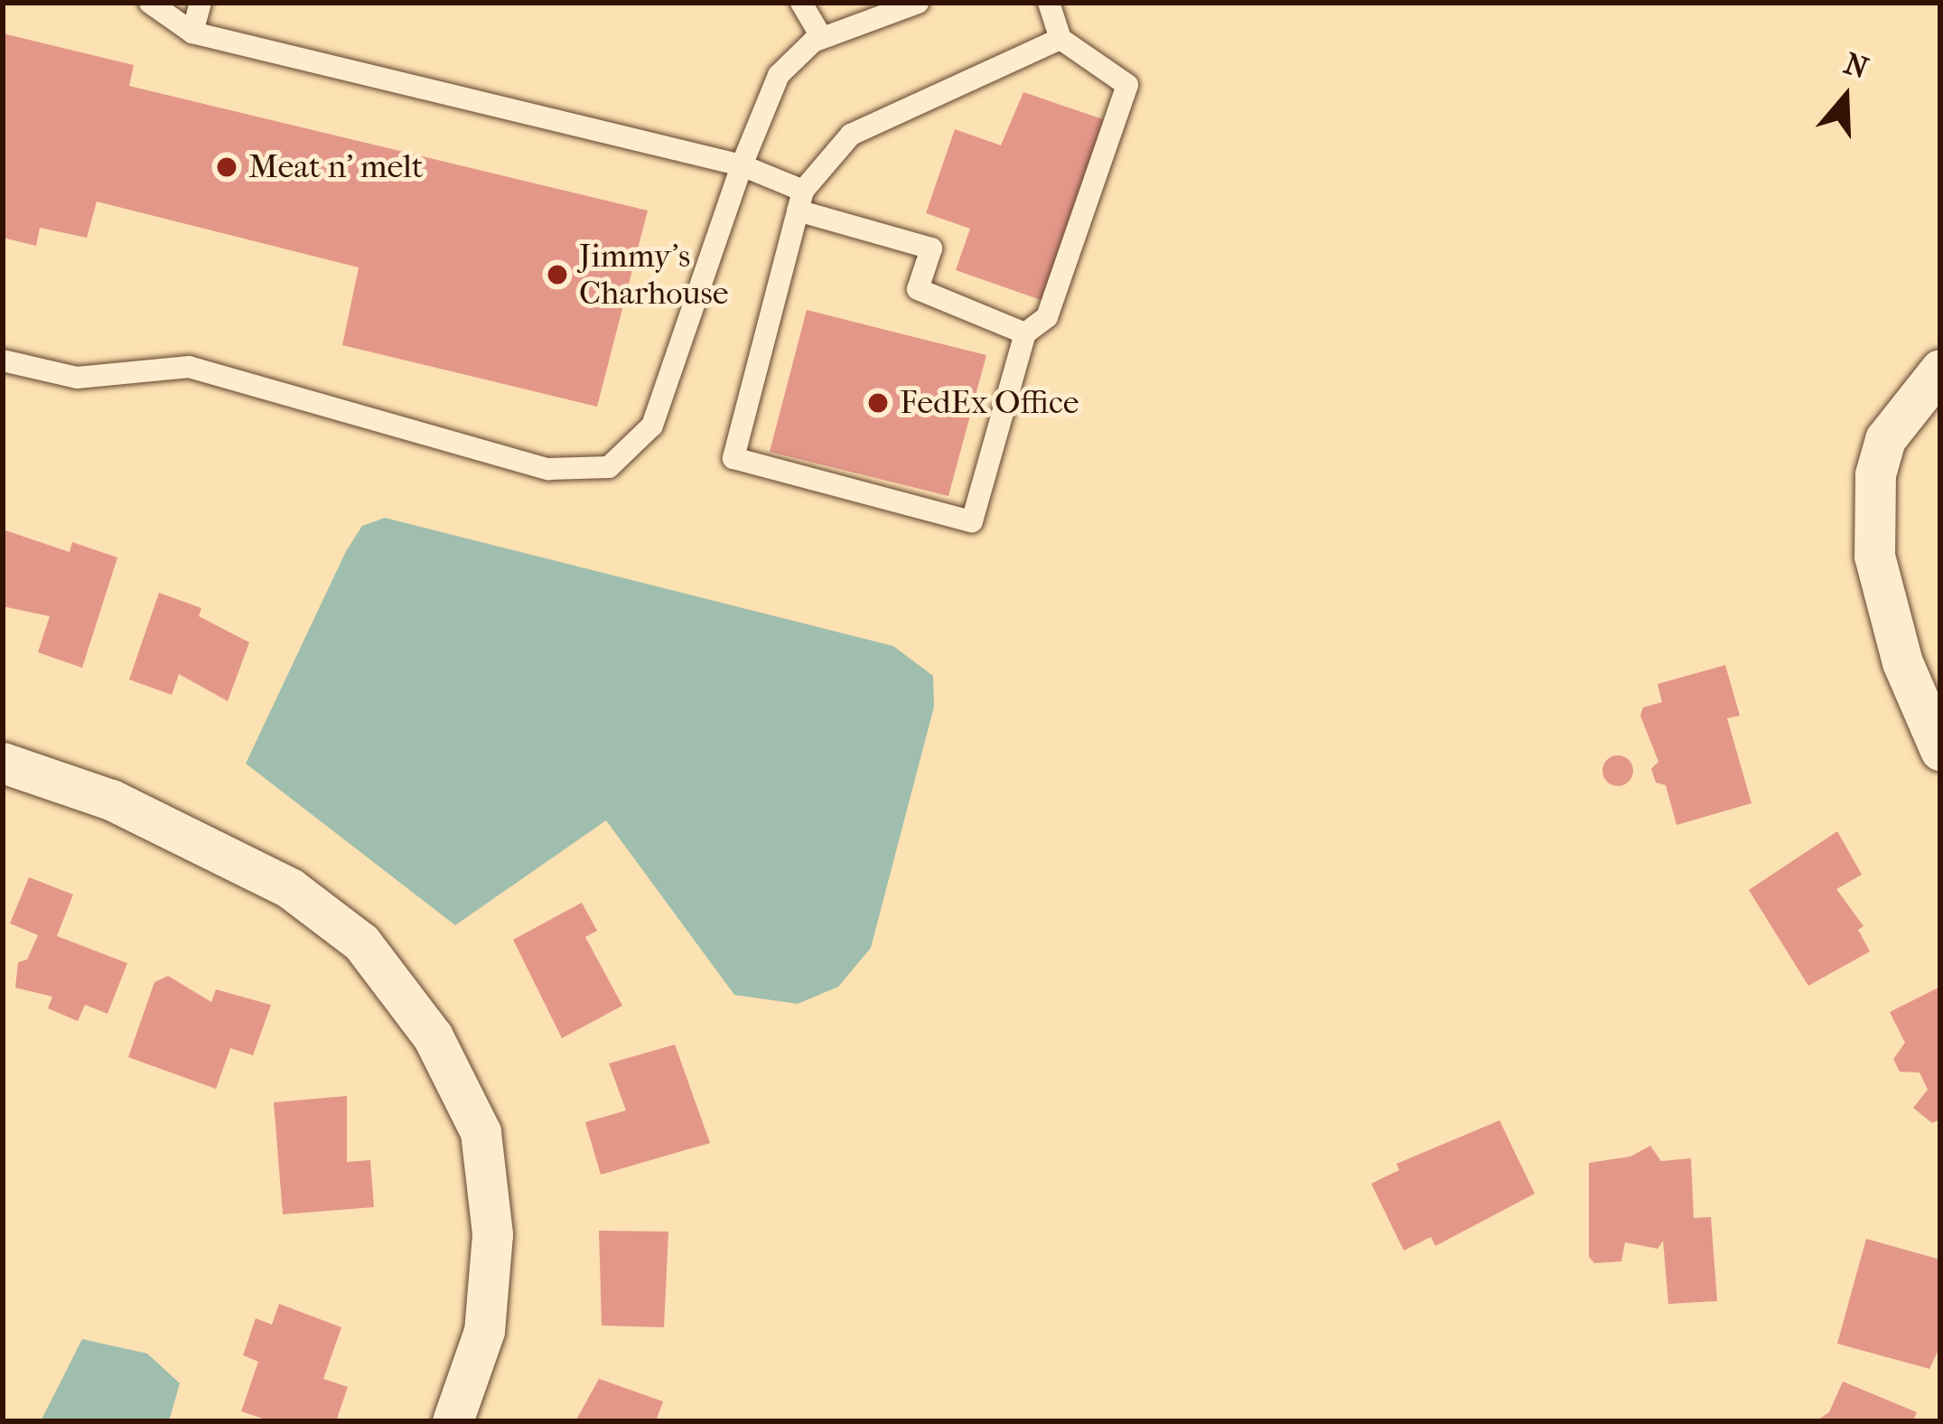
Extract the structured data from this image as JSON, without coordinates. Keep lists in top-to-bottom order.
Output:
{
  "places": ["Meat n' melt", "Jimmy's Charhouse", "FedEx Office"],
  "north": "top"
}
